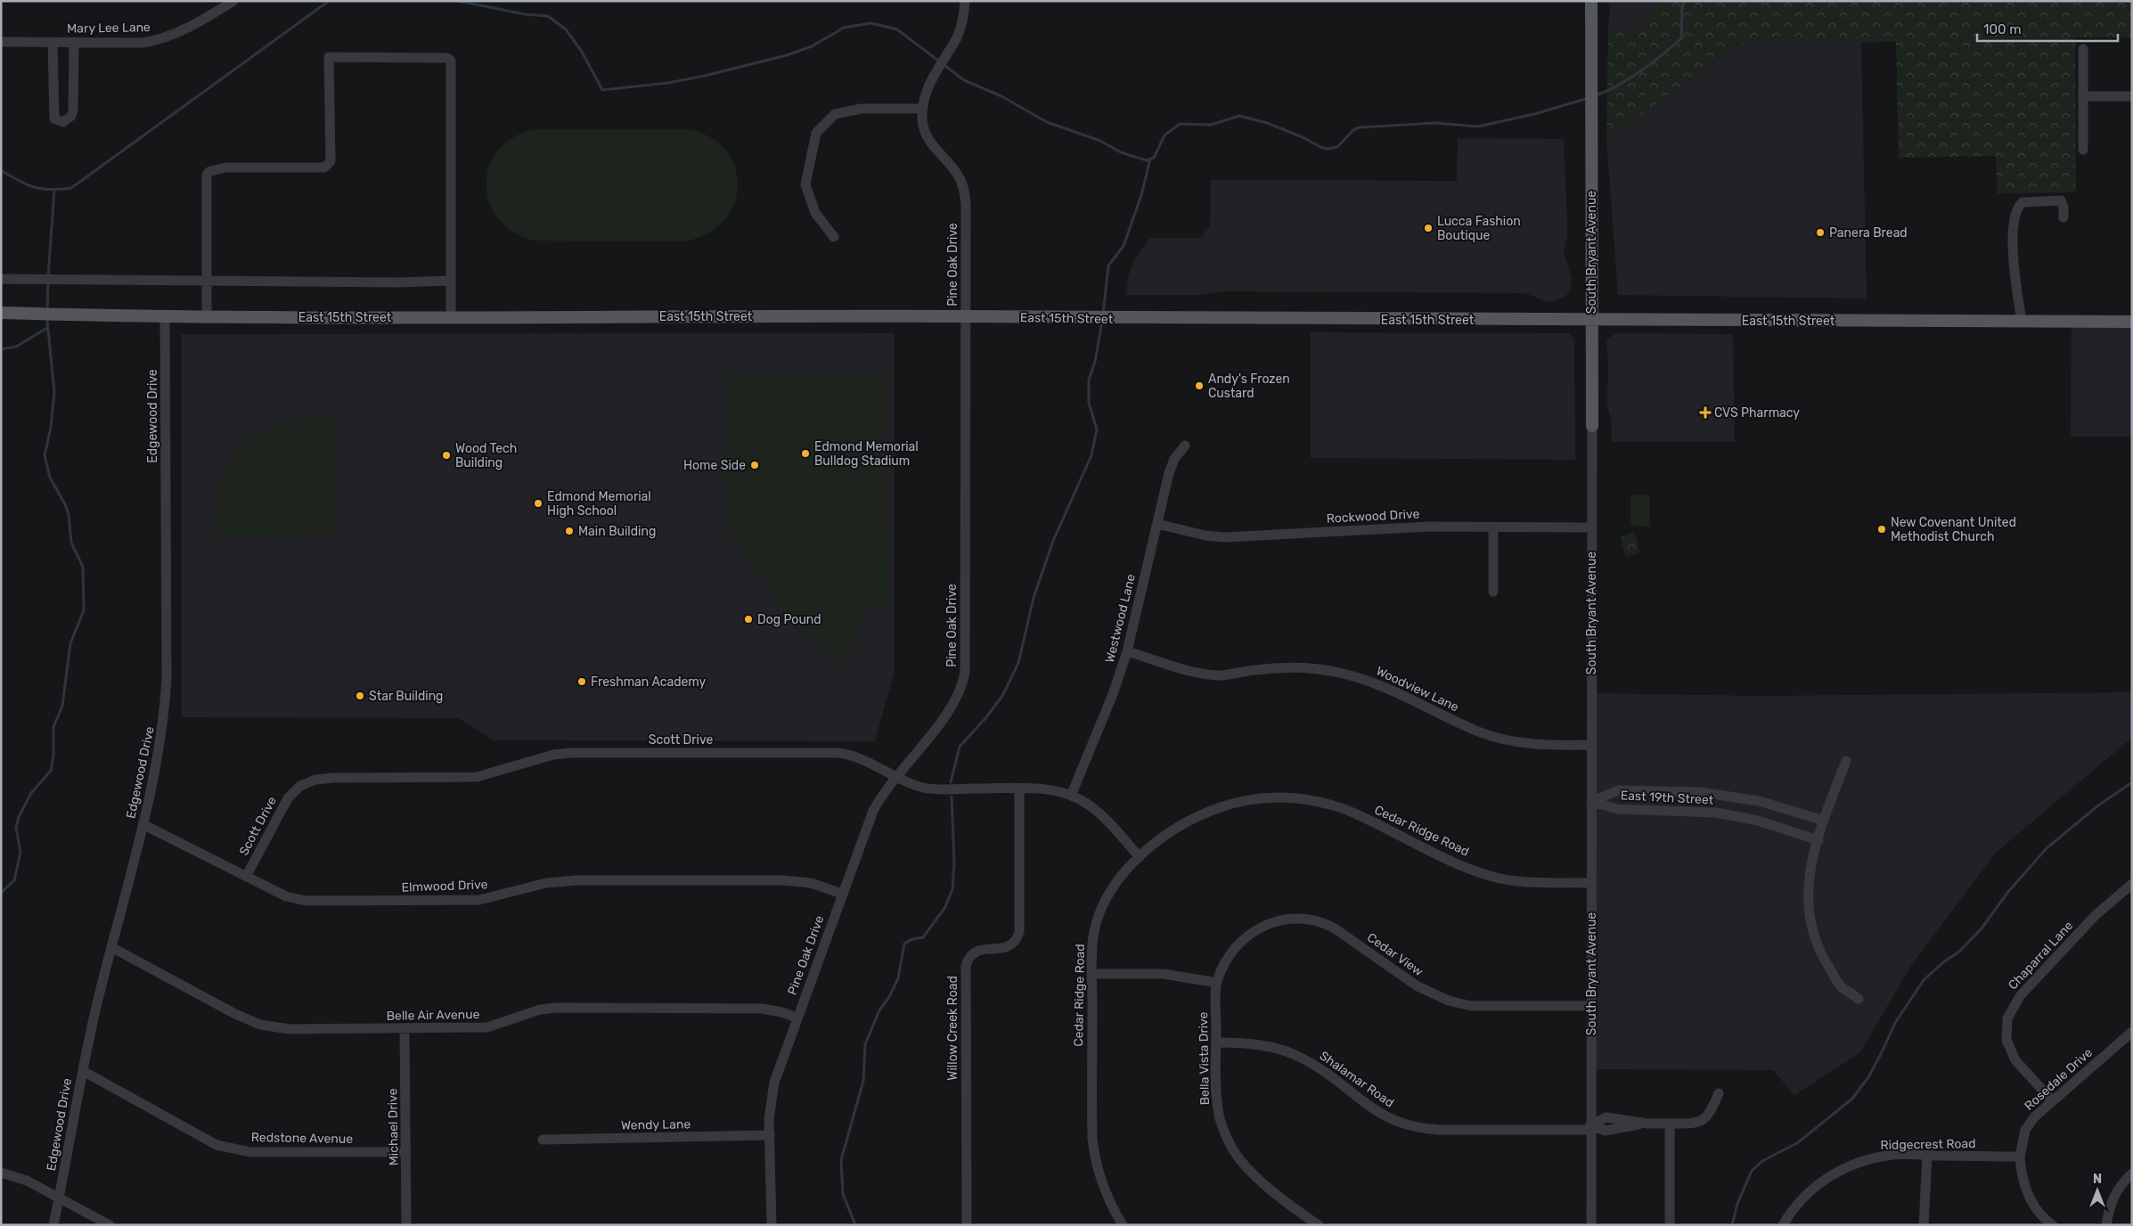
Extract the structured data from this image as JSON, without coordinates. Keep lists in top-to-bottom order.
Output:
{
  "streets": {
    "main road": ["South Bryant Avenue", "East 15th Street"],
    "street": [
      "Mary Lee Lane",
      "Pine Oak Drive",
      "Edgewood Drive",
      "Rockwood Drive",
      "Westwood Lane",
      "Woodview Lane",
      "Scott Drive",
      "East 19th Street",
      "Cedar Ridge Road",
      "Elmwood Drive",
      "Cedar View",
      "Chaparral Lane",
      "Belle Air Avenue",
      "Willow Creek Road",
      "Bella Vista Drive",
      "Shalamar Road",
      "Rosedale Drive",
      "Wendy Lane",
      "Michael Drive",
      "Redstone Avenue",
      "Ridgecrest Road"
    ]
  },
  "crossings": [
    ["South Bryant Avenue", "East 15th Street"],
    ["South Bryant Avenue", "Rockwood Drive"],
    ["South Bryant Avenue", "Woodview Lane"],
    ["South Bryant Avenue", "East 19th Street"],
    ["South Bryant Avenue", "Cedar Ridge Road"],
    ["South Bryant Avenue", "Cedar View"],
    ["South Bryant Avenue", "Shalamar Road"],
    ["Pine Oak Drive", "East 15th Street"],
    ["Pine Oak Drive", "Scott Drive"],
    ["Pine Oak Drive", "Elmwood Drive"],
    ["Pine Oak Drive", "Belle Air Avenue"],
    ["Pine Oak Drive", "Wendy Lane"],
    ["East 15th Street", "Edgewood Drive"],
    ["Edgewood Drive", "Elmwood Drive"],
    ["Edgewood Drive", "Belle Air Avenue"],
    ["Edgewood Drive", "Redstone Avenue"],
    ["Rockwood Drive", "Westwood Lane"],
    ["Westwood Lane", "Woodview Lane"],
    ["Westwood Lane", "Scott Drive"],
    ["Scott Drive", "Cedar Ridge Road"],
    ["Scott Drive", "Elmwood Drive"],
    ["Scott Drive", "Willow Creek Road"],
    ["Cedar View", "Bella Vista Drive"],
    ["Chaparral Lane", "Rosedale Drive"],
    ["Belle Air Avenue", "Michael Drive"],
    ["Bella Vista Drive", "Shalamar Road"],
    ["Rosedale Drive", "Ridgecrest Road"],
    ["Michael Drive", "Redstone Avenue"]
  ],
  "places": {
    "other": [
      "Lucca Fashion Boutique",
      "Panera Bread",
      "Andy's Frozen Custard",
      "Edmond Memorial Bulldog Stadium",
      "Wood Tech Building",
      "Home Side",
      "Edmond Memorial High School",
      "New Covenant United Methodist Church",
      "Main Building",
      "Dog Pound",
      "Freshman Academy",
      "Star Building"
    ],
    "health": ["CVS Pharmacy"]
  },
  "scale_bar": "100 m",
  "north": "top"
}
